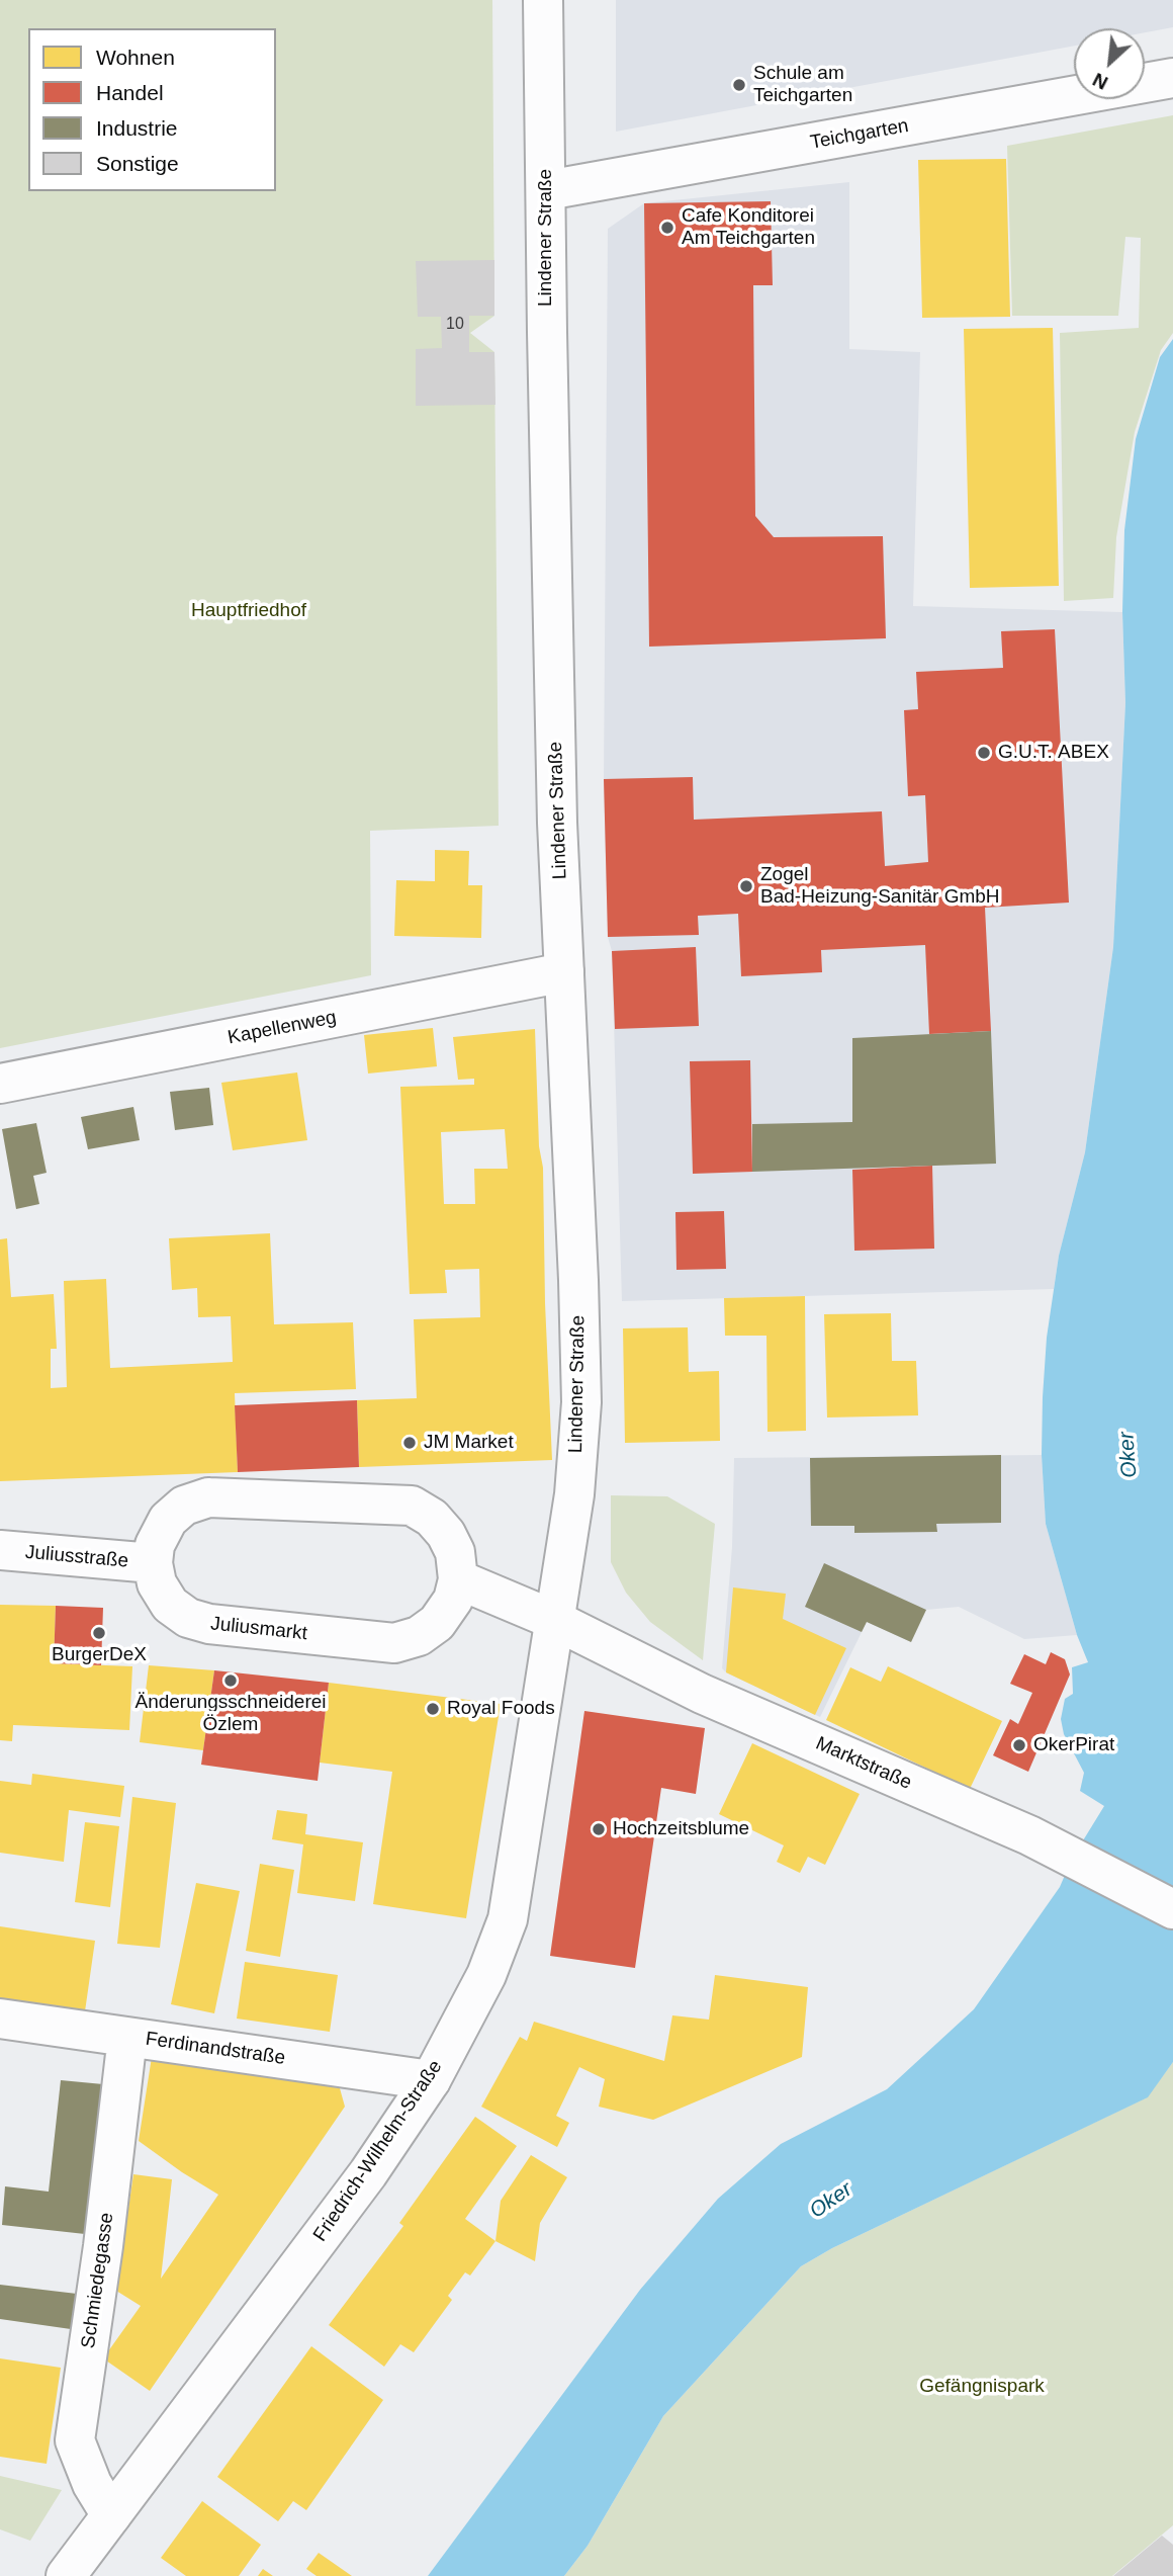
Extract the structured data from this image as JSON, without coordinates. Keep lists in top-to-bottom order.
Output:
{
  "streets": {
    "street": [
      "Teichgarten",
      "Lindener Straße",
      "Kapellenweg",
      "Juliusstraße",
      "Juliusmarkt",
      "Marktstraße",
      "Ferdinandstraße",
      "Friedrich-Wilhelm-Straße",
      "Schmiedegasse"
    ]
  },
  "crossings": [
    ["Teichgarten", "Lindener Straße"],
    ["Lindener Straße", "Kapellenweg"],
    ["Lindener Straße", "Marktstraße"],
    ["Lindener Straße", "Friedrich-Wilhelm-Straße"],
    ["Juliusstraße", "Juliusmarkt"],
    ["Marktstraße", "Friedrich-Wilhelm-Straße"],
    ["Ferdinandstraße", "Friedrich-Wilhelm-Straße"],
    ["Ferdinandstraße", "Schmiedegasse"],
    ["Friedrich-Wilhelm-Straße", "Schmiedegasse"]
  ],
  "water": ["Oker"],
  "parks": ["Hauptfriedhof", "Gefängnispark"],
  "places": [
    "Schule am Teichgarten",
    "Cafe Konditorei Am Teichgarten",
    "G.U.T. ABEX",
    "Zogel Bad-Heizung-Sanitär GmbH",
    "JM Market",
    "BurgerDeX",
    "Änderungsschneiderei Özlem",
    "Royal Foods",
    "OkerPirat",
    "Hochzeitsblume"
  ],
  "house_numbers": ["10"],
  "legend": [
    "Wohnen",
    "Handel",
    "Industrie",
    "Sonstige"
  ],
  "north": "bottom left"
}
